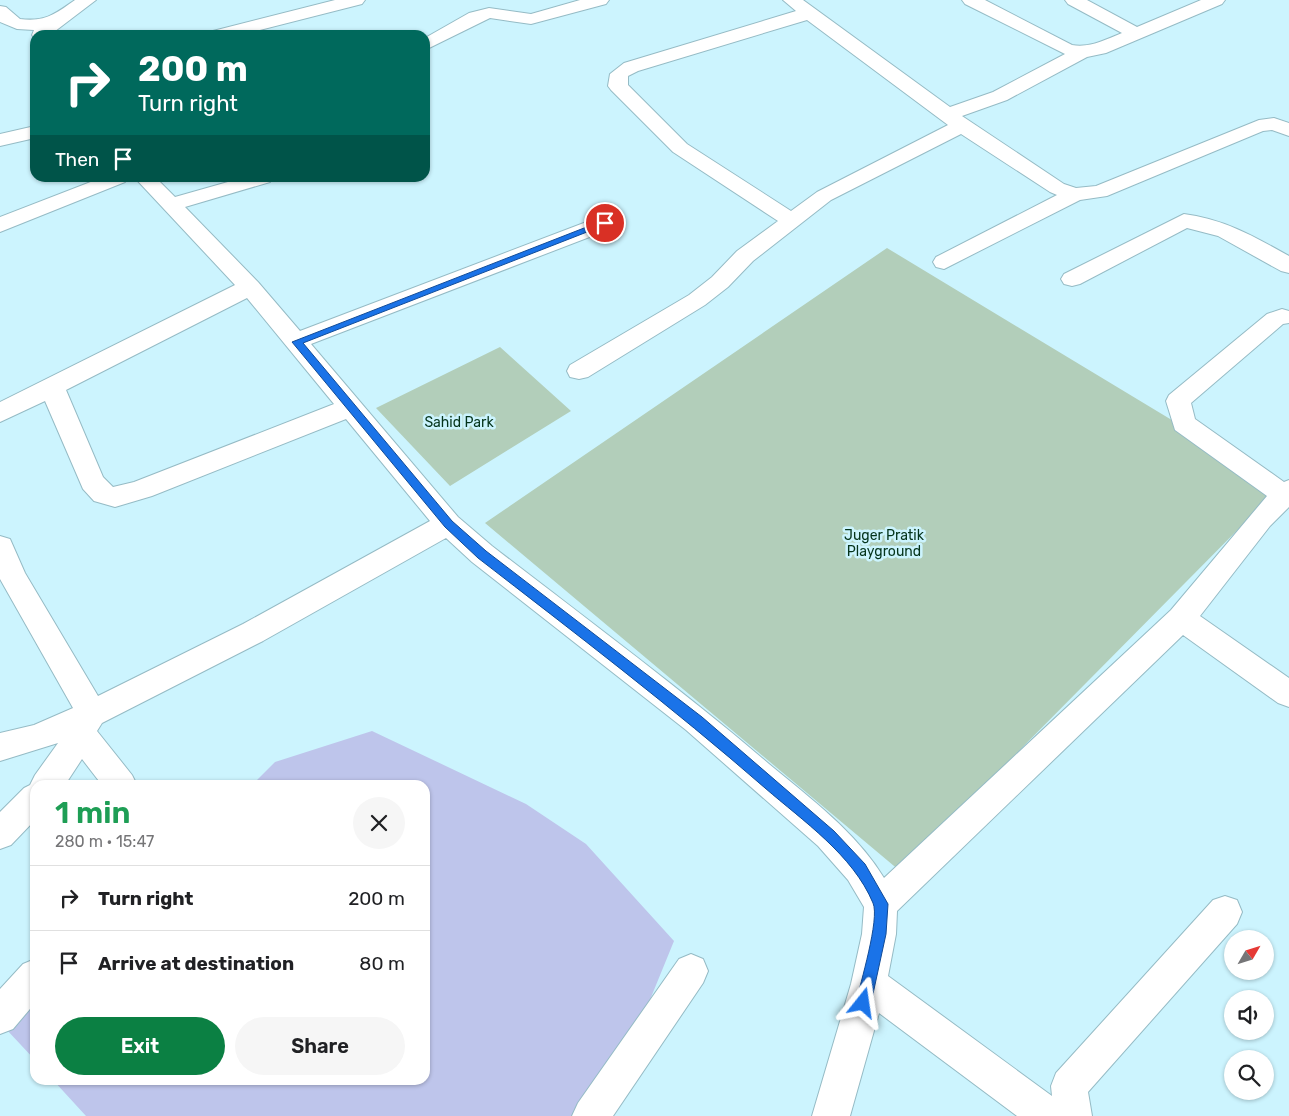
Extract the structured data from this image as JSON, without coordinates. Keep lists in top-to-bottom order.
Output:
{
  "parks": ["Sahid Park", "Juger Pratik Playground"],
  "north": "top right",
  "page": {
    "turn": ["200 m", "Turn right"],
    "then": "Then",
    "heading": ["1 min", "280 m · 15:47"],
    "list": [
      {
        "name": "Turn right",
        "value": "200 m"
      },
      {
        "name": "Arrive at destination",
        "value": "80 m"
      }
    ],
    "buttons": ["Exit", "Share"]
  }
}
